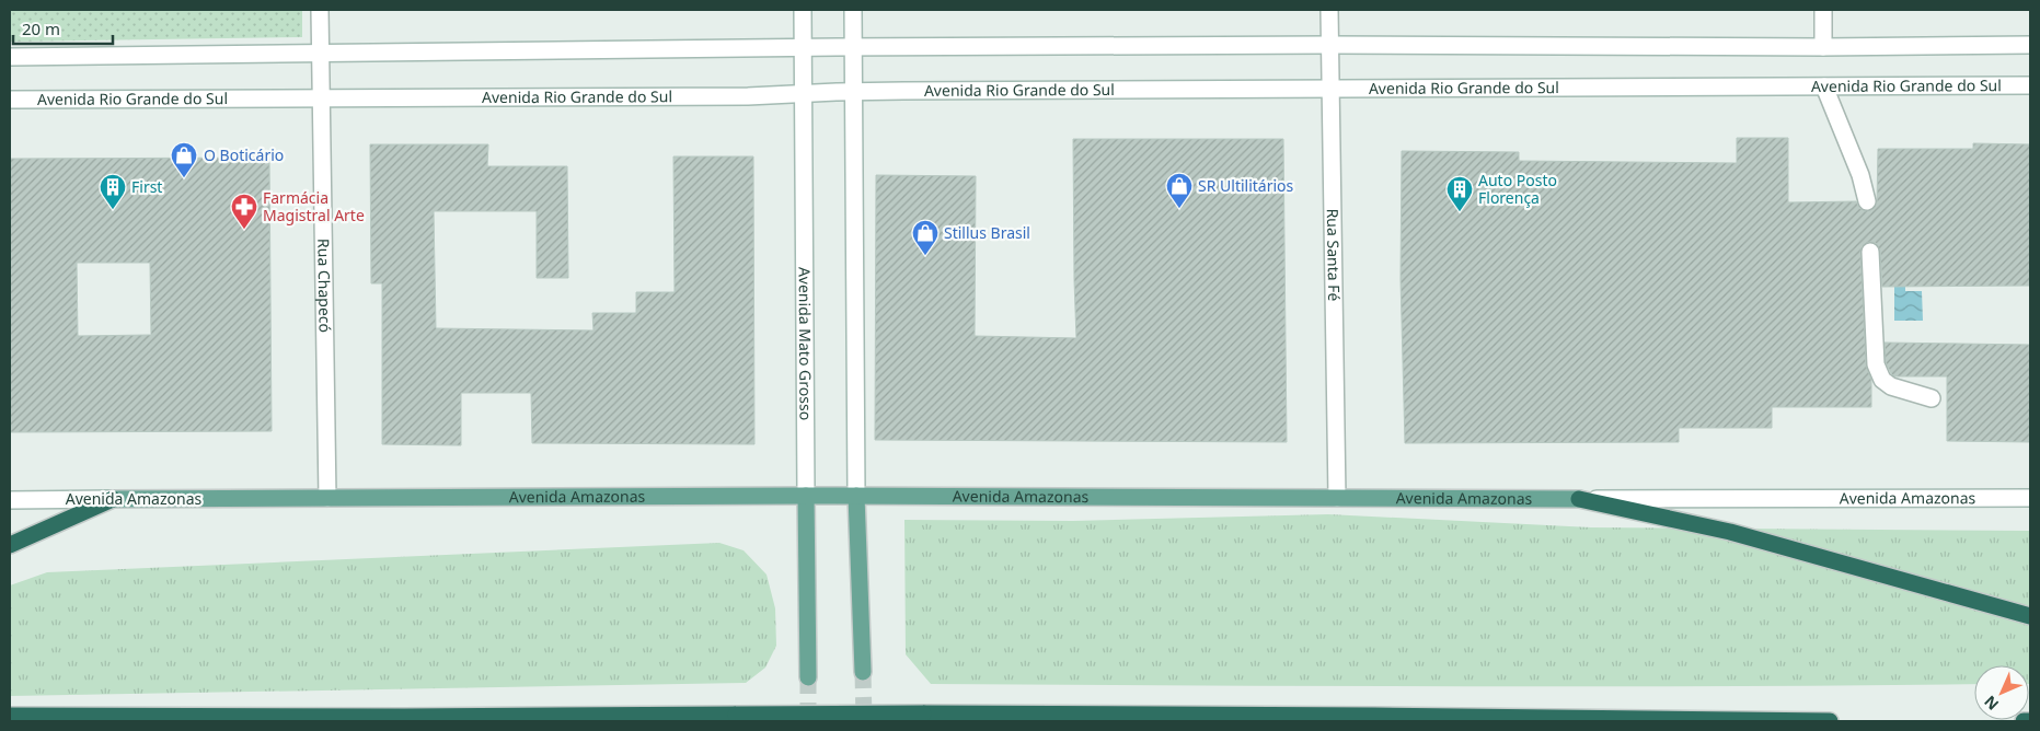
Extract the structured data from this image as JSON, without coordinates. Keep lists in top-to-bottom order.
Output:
{
  "streets": {
    "main road": ["Avenida Mato Grosso", "Avenida Amazonas"],
    "street": ["Avenida Rio Grande do Sul", "Rua Santa Fé", "Rua Chapecó"]
  },
  "crossings": [
    ["Avenida Rio Grande do Sul", "Rua Santa Fé"],
    ["Avenida Rio Grande do Sul", "Rua Chapecó"],
    ["Avenida Rio Grande do Sul", "Avenida Mato Grosso"],
    ["Rua Santa Fé", "Avenida Amazonas"],
    ["Rua Chapecó", "Avenida Amazonas"],
    ["Avenida Mato Grosso", "Avenida Amazonas"]
  ],
  "places": {
    "shop": ["O Boticário", "SR Ultilitários", "Stillus Brasil"],
    "building": ["First", "Auto Posto Florença"],
    "pharmacy": ["Farmácia Magistral Arte"]
  },
  "scale_bar": "20 m",
  "north": "bottom left"
}
